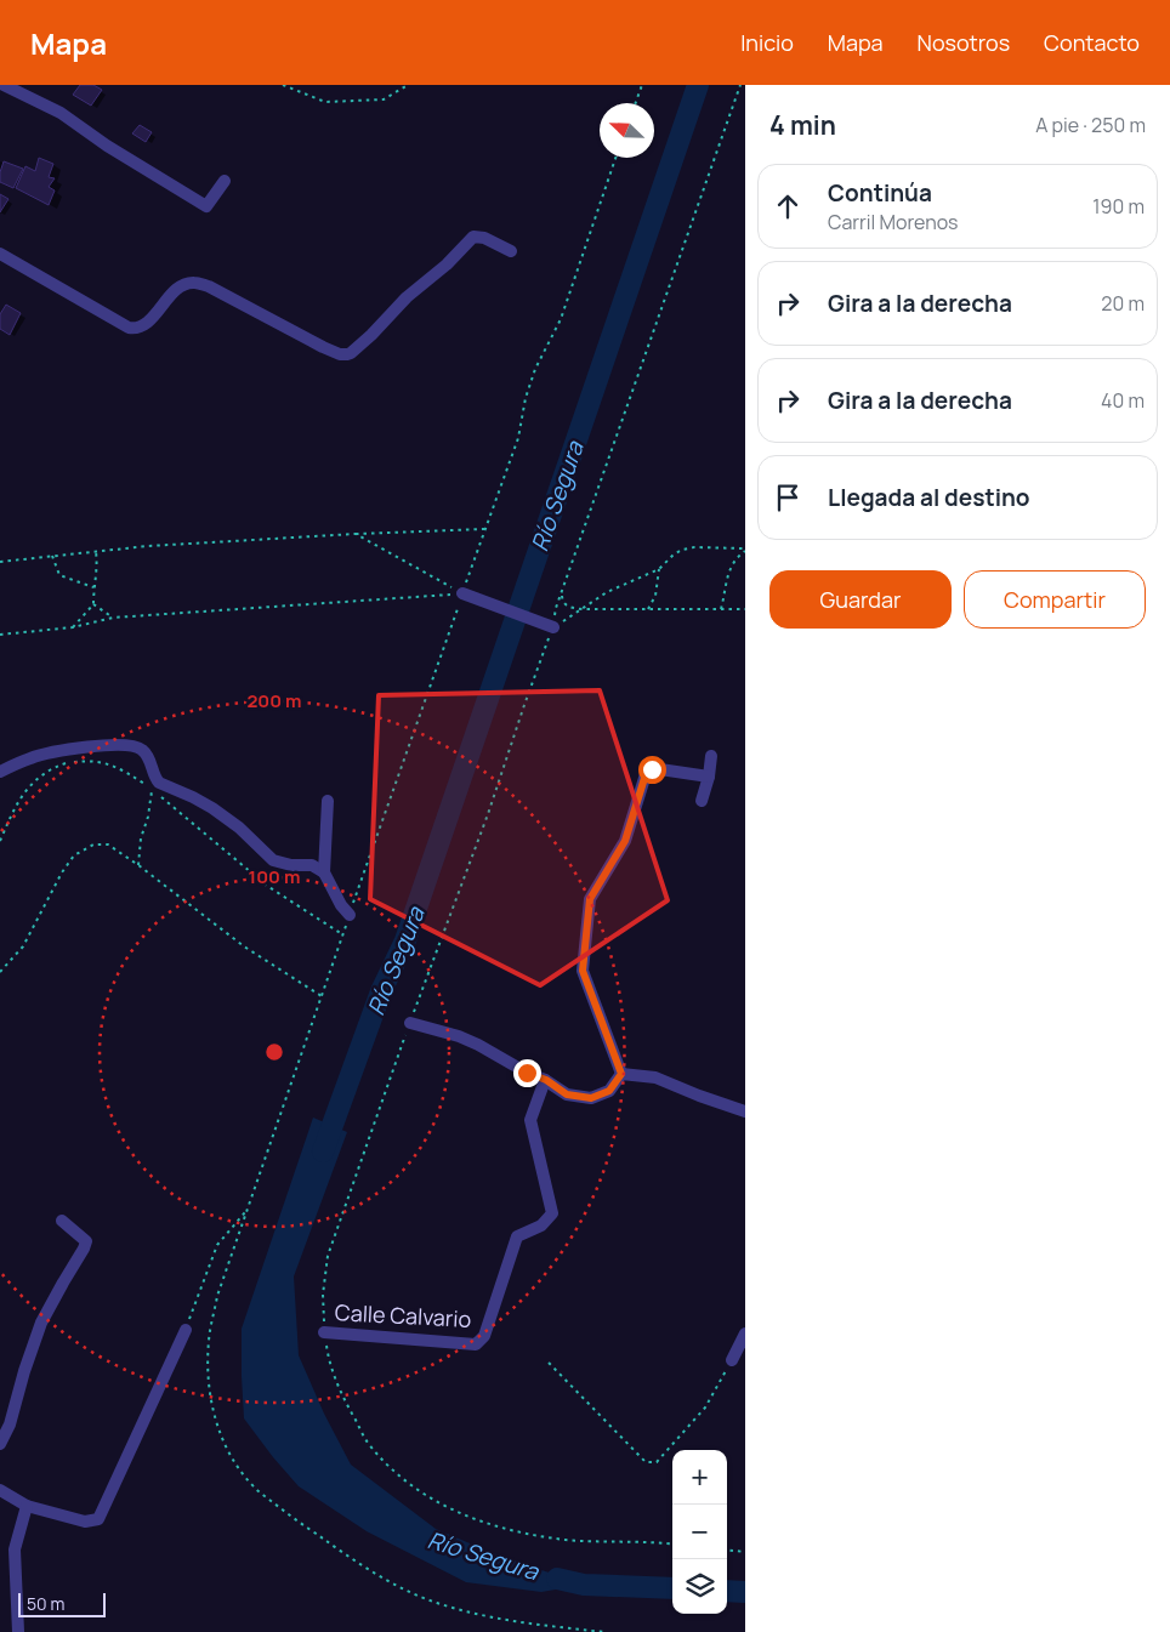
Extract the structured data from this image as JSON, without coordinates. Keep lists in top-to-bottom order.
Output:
{
  "streets": {
    "street": ["Calle Calvario"]
  },
  "water": ["Río Segura"],
  "scale_bar": "50 m",
  "north": "top left",
  "page": {
    "header": "Mapa",
    "nav": [
      "Inicio",
      "Mapa",
      "Nosotros",
      "Contacto"
    ],
    "heading": ["4 min", "A pie · 250 m"],
    "list": [
      ["Continúa", "Carril Morenos", "190 m"],
      ["Gira a la derecha", "20 m"],
      ["Gira a la derecha", "40 m"],
      "Llegada al destino"
    ],
    "buttons": ["Guardar", "Compartir"],
    "map_buttons": ["+", "−"],
    "scale": "50 m"
  },
  "rings": ["200 m", "100 m"]
}
